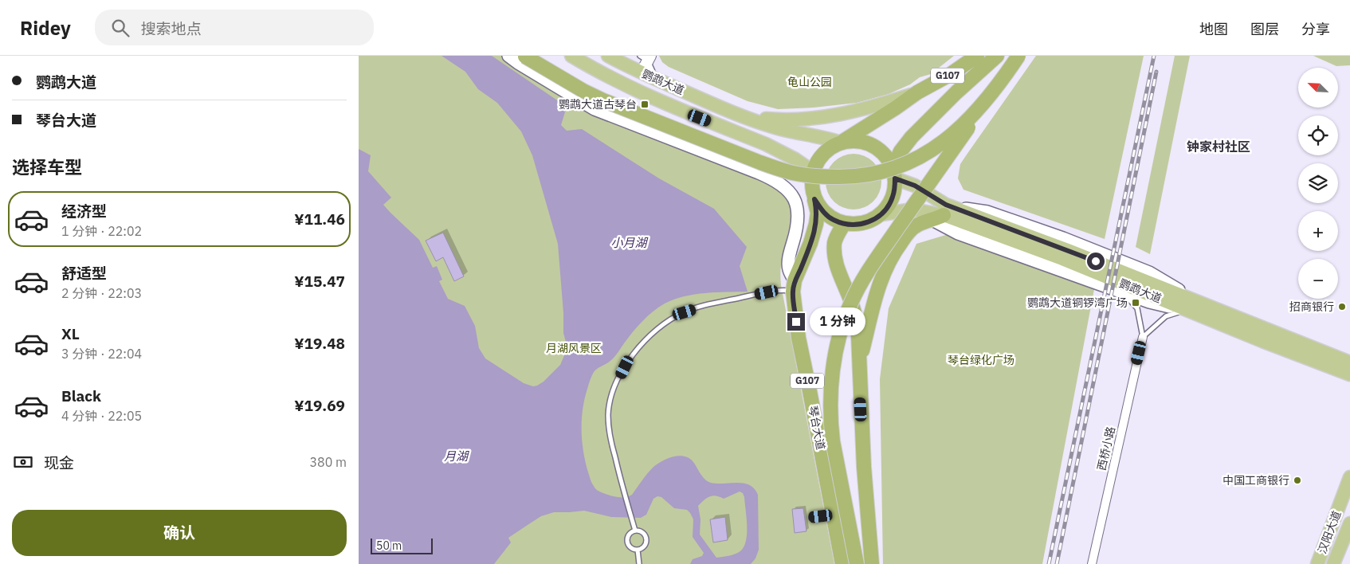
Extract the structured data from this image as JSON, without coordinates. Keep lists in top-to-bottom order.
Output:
{
  "streets": {
    "highway": ["G107", "琴台大道"],
    "main road": ["鹦鹉大道", "汉阳大道"],
    "street": ["西桥小路"]
  },
  "crossings": [
    ["G107", "鹦鹉大道"],
    ["G107", "琴台大道"],
    ["鹦鹉大道", "琴台大道"]
  ],
  "districts": ["钟家村社区"],
  "water": ["小月湖", "月湖"],
  "parks": ["龟山公园", "月湖风景区", "琴台绿化广场"],
  "places": {
    "transit": ["鹦鹉大道古琴台", "鹦鹉大道铜锣湾广场"],
    "other": ["招商银行", "中国工商银行"]
  },
  "scale_bar": "50 m",
  "north": "top left",
  "page": {
    "header": "Ridey",
    "search": "搜索地点",
    "nav": ["地图", "图层", "分享"],
    "banner": ["鹦鹉大道", "琴台大道"],
    "map_buttons": ["+", "−"],
    "heading": "选择车型",
    "list": [
      {
        "name": "经济型",
        "note": "1 分钟 · 22:02",
        "value": "¥11.46"
      },
      {
        "name": "舒适型",
        "note": "2 分钟 · 22:03",
        "value": "¥15.47"
      },
      {
        "name": "XL",
        "note": "3 分钟 · 22:04",
        "value": "¥19.48"
      },
      {
        "name": "Black",
        "note": "4 分钟 · 22:05",
        "value": "¥19.69"
      }
    ],
    "bubble": "1 分钟",
    "pay": ["现金", "380 m"],
    "buttons": "确认",
    "scale": "50 m"
  }
}
